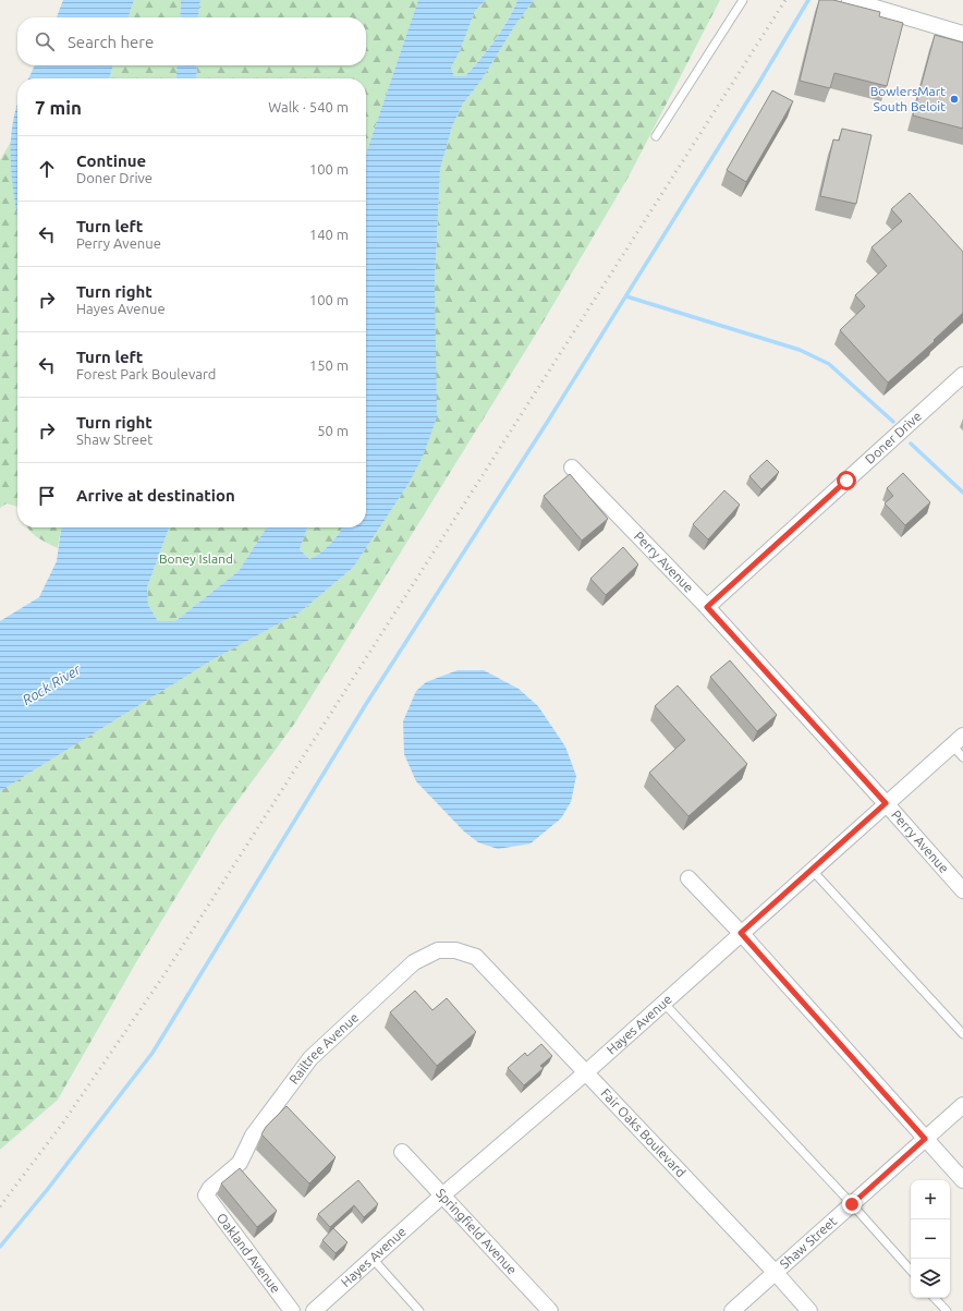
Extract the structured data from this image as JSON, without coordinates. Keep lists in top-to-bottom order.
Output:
{
  "streets": {
    "street": [
      "Doner Drive",
      "Perry Avenue",
      "Hayes Avenue",
      "Railtree Avenue",
      "Fair Oaks Boulevard",
      "Springfield Avenue",
      "Shaw Street",
      "Oakland Avenue"
    ]
  },
  "crossings": [
    ["Doner Drive", "Perry Avenue"],
    ["Perry Avenue", "Hayes Avenue"],
    ["Hayes Avenue", "Fair Oaks Boulevard"],
    ["Hayes Avenue", "Springfield Avenue"],
    ["Railtree Avenue", "Fair Oaks Boulevard"],
    ["Railtree Avenue", "Oakland Avenue"],
    ["Fair Oaks Boulevard", "Shaw Street"]
  ],
  "water": ["Rock River"],
  "parks": ["Boney Island"],
  "places": ["BowlersMart South Beloit"],
  "page": {
    "search": "Search here",
    "heading": ["7 min", "Walk · 540 m"],
    "list": [
      ["Continue", "Doner Drive", "100 m"],
      ["Turn left", "Perry Avenue", "140 m"],
      ["Turn right", "Hayes Avenue", "100 m"],
      ["Turn left", "Forest Park Boulevard", "150 m"],
      ["Turn right", "Shaw Street", "50 m"],
      "Arrive at destination"
    ],
    "map_buttons": ["+", "−"]
  }
}
